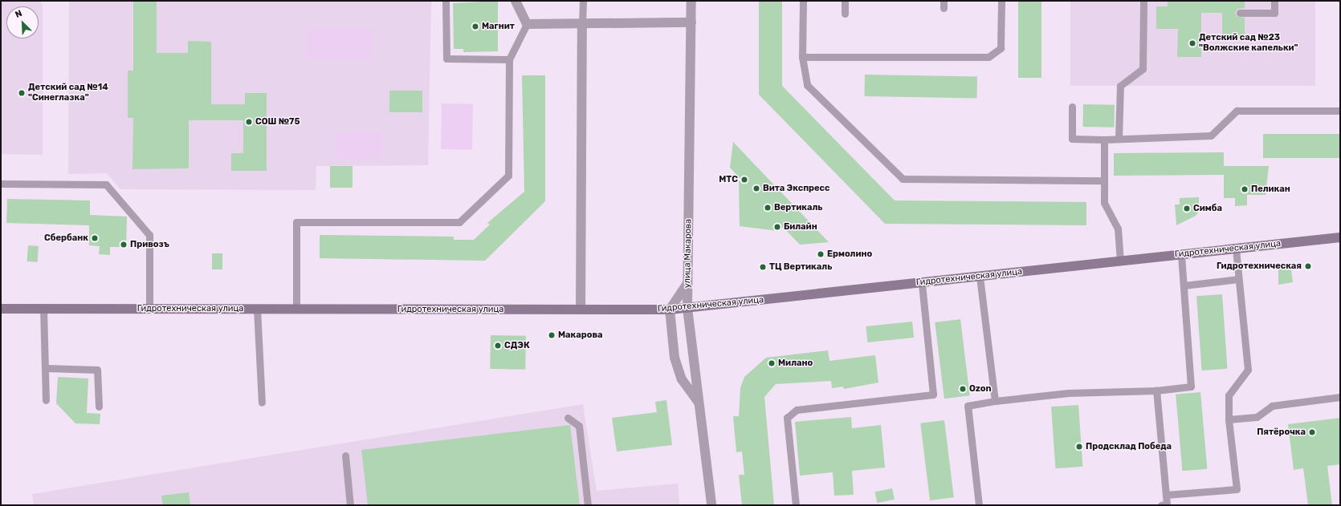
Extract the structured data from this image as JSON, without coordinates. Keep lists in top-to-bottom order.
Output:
{
  "streets": {
    "main road": ["Гидротехническая улица"],
    "street": ["улица Макарова"]
  },
  "crossings": [
    ["Гидротехническая улица", "улица Макарова"]
  ],
  "places": [
    "Магнит",
    "Детский сад №23 \"Волжские капельки\"",
    "Детский сад №14 \"Синеглазка\"",
    "СОШ №75",
    "МТС",
    "Вита Экспресс",
    "Пеликан",
    "Вертикаль",
    "Симба",
    "Билайн",
    "Сбербанк",
    "Привозъ",
    "Ермолино",
    "Гидротехническая",
    "ТЦ Вертикаль",
    "Макарова",
    "СДЭК",
    "Милано",
    "Ozon",
    "Пятёрочка",
    "Продсклад Победа"
  ],
  "north": "top left"
}
